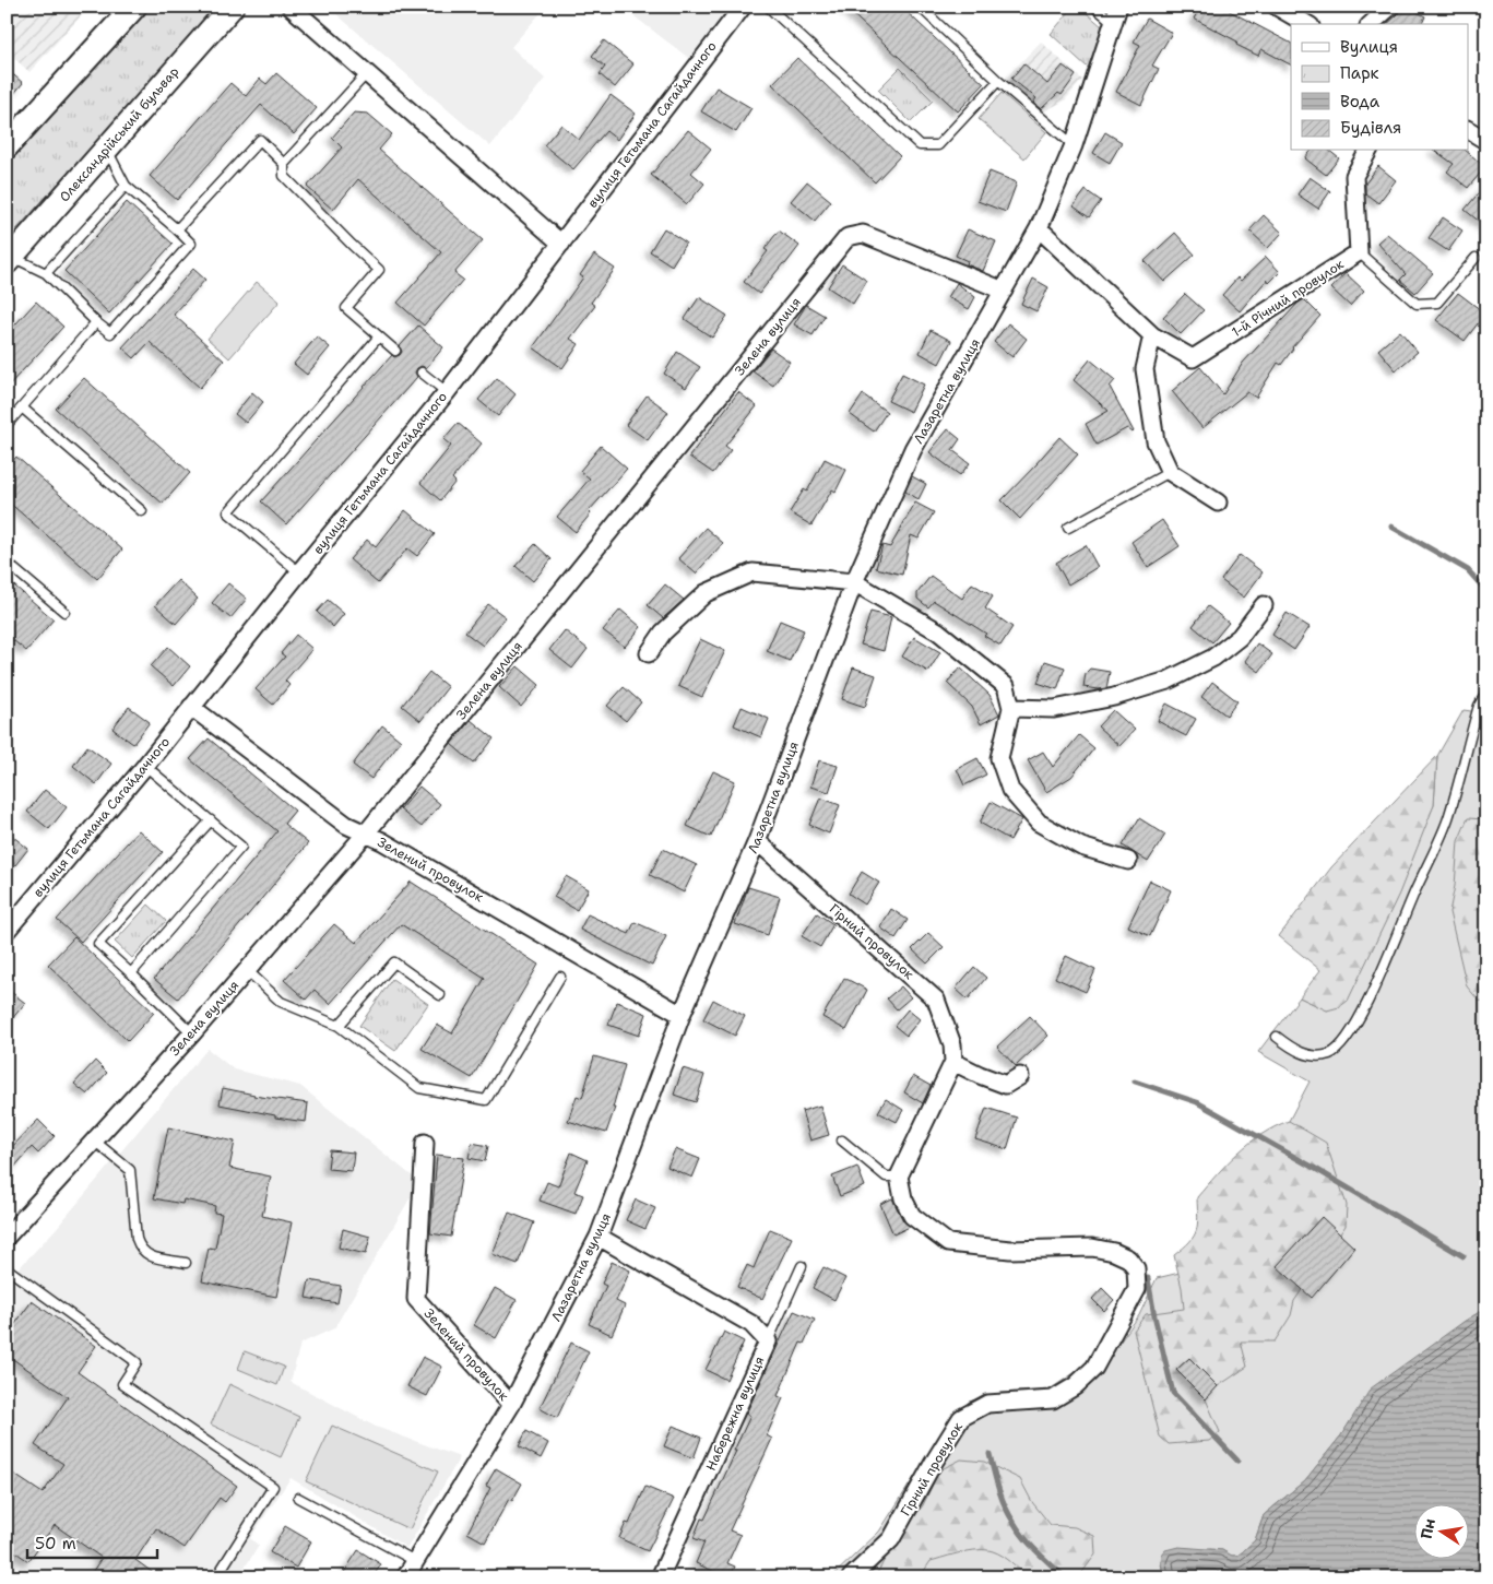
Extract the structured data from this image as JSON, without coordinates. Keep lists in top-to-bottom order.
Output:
{
  "streets": {
    "main road": ["Олександрійський бульвар"],
    "street": [
      "вулиця Гетьмана Сагайдачного",
      "1-й Річний провулок",
      "Зелена вулиця",
      "Лазаретна вулиця",
      "Зелений провулок",
      "Гірний провулок",
      "Набережна вулиця"
    ]
  },
  "crossings": [
    ["вулиця Гетьмана Сагайдачного", "Зелений провулок"],
    ["1-й Річний провулок", "Лазаретна вулиця"],
    ["Зелена вулиця", "Лазаретна вулиця"],
    ["Зелена вулиця", "Зелений провулок"],
    ["Лазаретна вулиця", "Зелений провулок"],
    ["Лазаретна вулиця", "Гірний провулок"],
    ["Лазаретна вулиця", "Набережна вулиця"]
  ],
  "legend": [
    "Вулиця",
    "Парк",
    "Вода",
    "Будівля"
  ],
  "scale_bar": "50 m",
  "north": "left"
}
